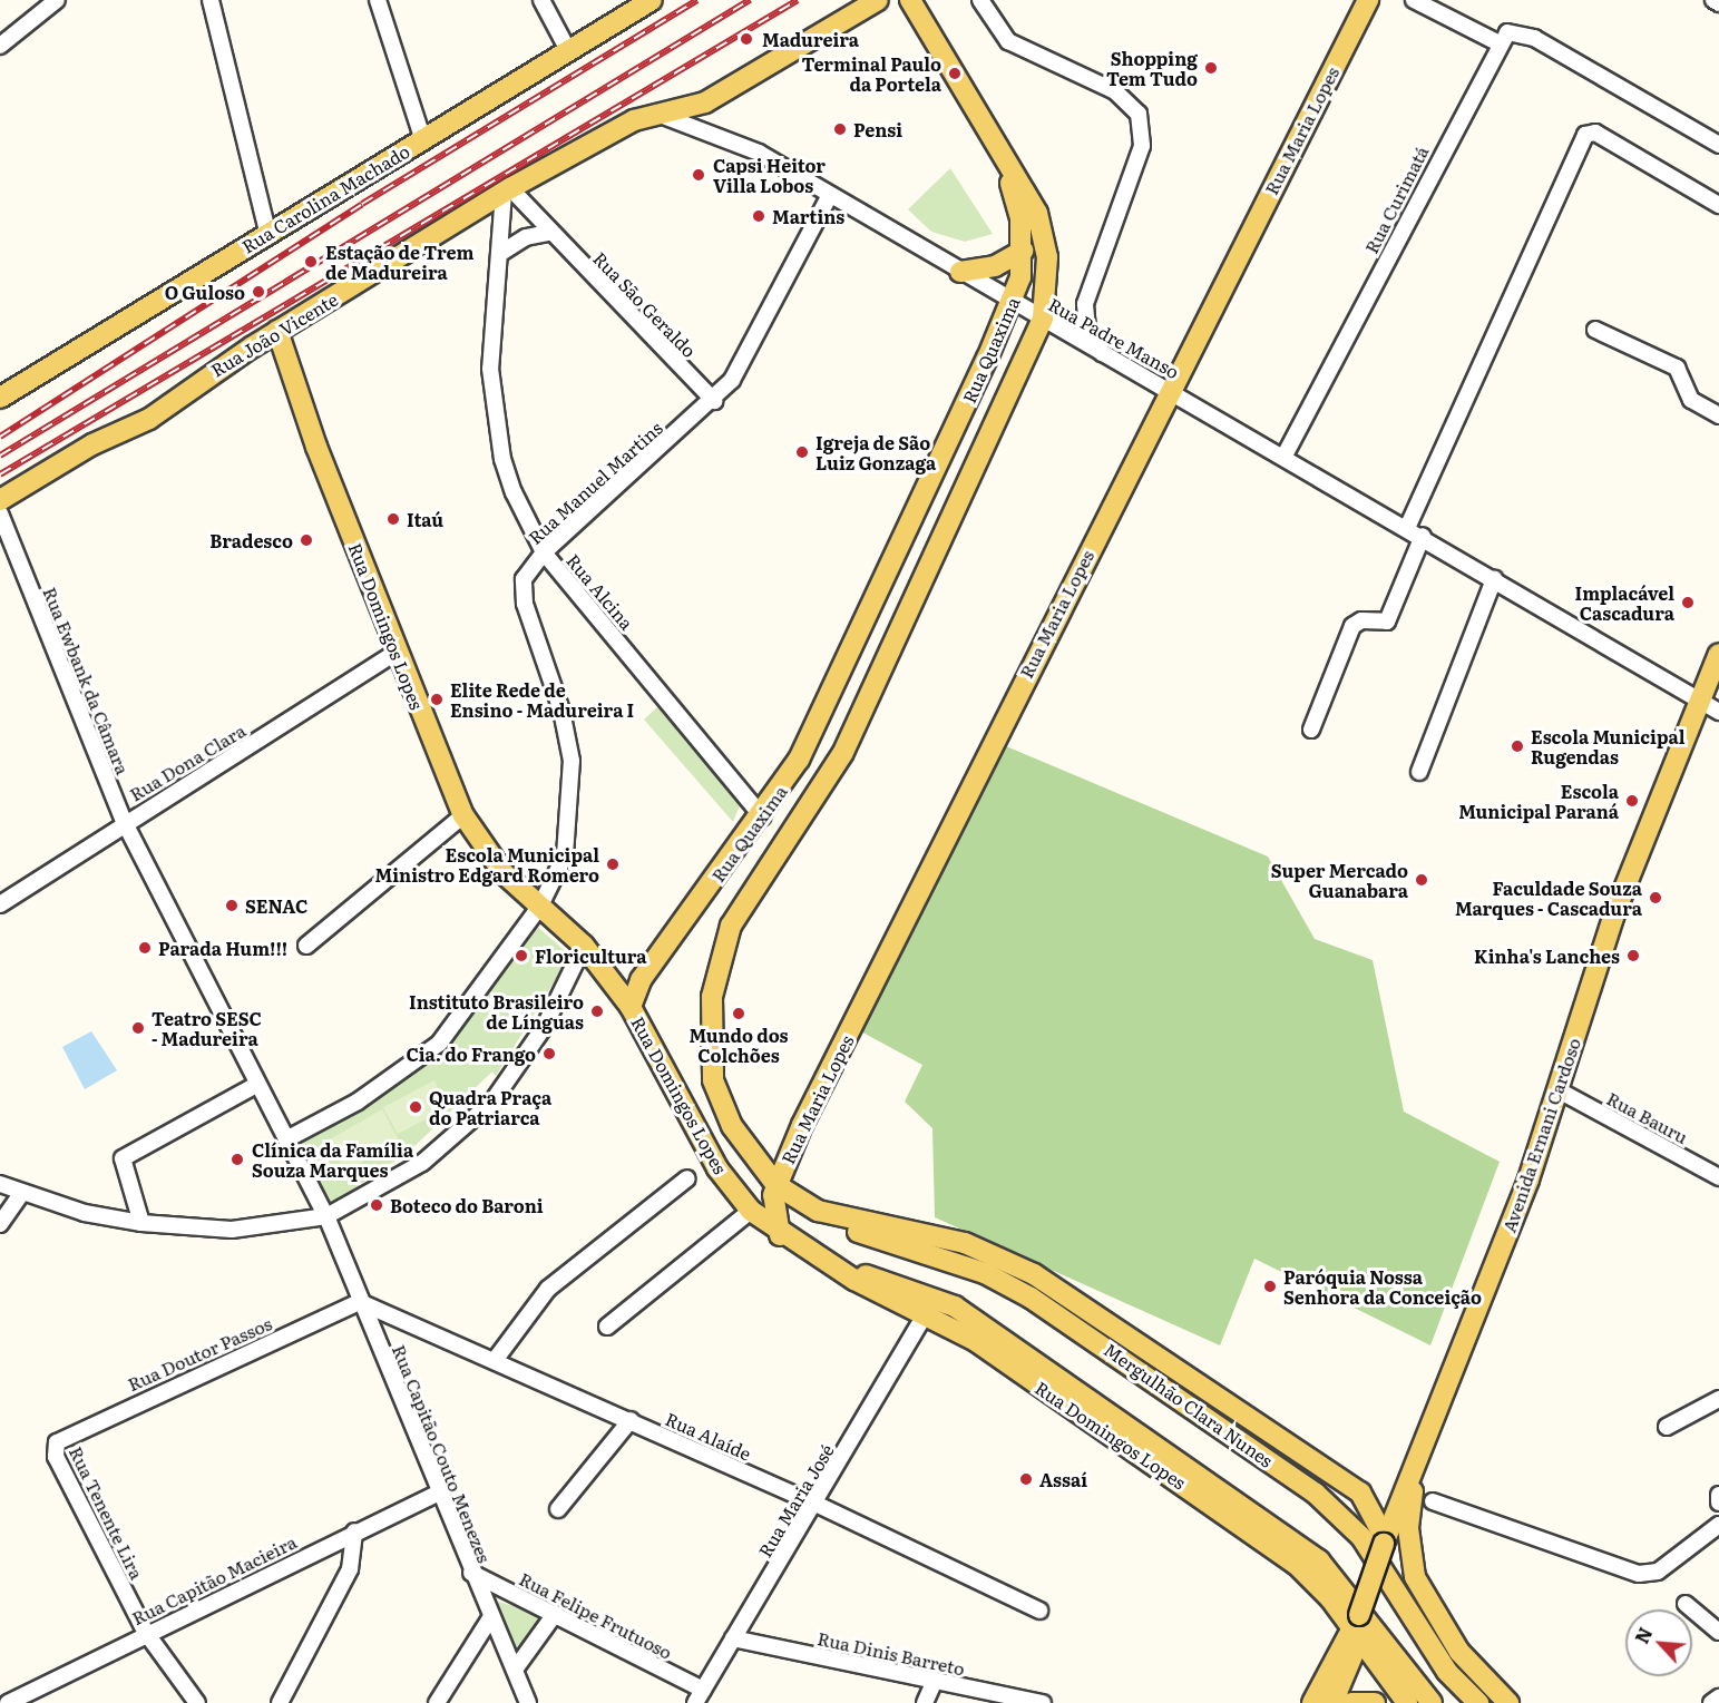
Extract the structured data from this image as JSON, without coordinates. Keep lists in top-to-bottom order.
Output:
{
  "streets": {
    "main road": [
      "Rua Maria Lopes",
      "Rua Carolina Machado",
      "Rua João Vicente",
      "Rua Quaxima",
      "Rua Domingos Lopes",
      "Avenida Ernani Cardoso",
      "Mergulhão Clara Nunes"
    ],
    "street": [
      "Rua Curimatá",
      "Rua São Geraldo",
      "Rua Padre Manso",
      "Rua Manuel Martins",
      "Rua Alcina",
      "Rua Ewbank da Câmara",
      "Rua Dona Clara",
      "Rua Bauru",
      "Rua Doutor Passos",
      "Rua Alaíde",
      "Rua Capitão Couto Menezes",
      "Rua Maria José",
      "Rua Tenente Lira",
      "Rua Capitão Macieira",
      "Rua Felipe Frutuoso",
      "Rua Dinis Barreto"
    ]
  },
  "crossings": [
    ["Rua Maria Lopes", "Rua Padre Manso"],
    ["Rua Maria Lopes", "Rua Domingos Lopes"],
    ["Rua Curimatá", "Rua Padre Manso"],
    ["Rua São Geraldo", "Rua João Vicente"],
    ["Rua São Geraldo", "Rua Manuel Martins"],
    ["Rua São Geraldo", "Rua Alcina"],
    ["Rua João Vicente", "Rua Padre Manso"],
    ["Rua João Vicente", "Rua Alcina"],
    ["Rua João Vicente", "Rua Domingos Lopes"],
    ["Rua Padre Manso", "Rua Quaxima"],
    ["Rua Padre Manso", "Rua Manuel Martins"],
    ["Rua Padre Manso", "Avenida Ernani Cardoso"],
    ["Rua Quaxima", "Rua Alcina"],
    ["Rua Quaxima", "Rua Domingos Lopes"],
    ["Rua Manuel Martins", "Rua Alcina"],
    ["Rua Manuel Martins", "Rua Domingos Lopes"],
    ["Rua Manuel Martins", "Rua Ewbank da Câmara"],
    ["Rua Domingos Lopes", "Rua Dona Clara"],
    ["Rua Domingos Lopes", "Avenida Ernani Cardoso"],
    ["Rua Domingos Lopes", "Mergulhão Clara Nunes"],
    ["Rua Domingos Lopes", "Rua Maria José"],
    ["Rua Ewbank da Câmara", "Rua Dona Clara"],
    ["Rua Ewbank da Câmara", "Rua Capitão Couto Menezes"],
    ["Rua Bauru", "Avenida Ernani Cardoso"],
    ["Rua Doutor Passos", "Rua Alaíde"],
    ["Rua Doutor Passos", "Rua Capitão Couto Menezes"],
    ["Rua Doutor Passos", "Rua Tenente Lira"],
    ["Rua Alaíde", "Rua Capitão Couto Menezes"],
    ["Rua Alaíde", "Rua Maria José"],
    ["Rua Capitão Couto Menezes", "Rua Capitão Macieira"],
    ["Rua Capitão Couto Menezes", "Rua Felipe Frutuoso"],
    ["Rua Maria José", "Rua Felipe Frutuoso"],
    ["Rua Maria José", "Rua Dinis Barreto"],
    ["Rua Tenente Lira", "Rua Capitão Macieira"]
  ],
  "places": [
    "Madureira",
    "Shopping Tem Tudo",
    "Terminal Paulo da Portela",
    "Pensi",
    "Capsi Heitor Villa Lobos",
    "Martins",
    "Estação de Trem de Madureira",
    "O Guloso",
    "Igreja de São Luiz Gonzaga",
    "Itaú",
    "Bradesco",
    "Implacável Cascadura",
    "Elite Rede de Ensino - Madureira I",
    "Escola Municipal Rugendas",
    "Escola Municipal Paraná",
    "Escola Municipal Ministro Edgard Romero",
    "Super Mercado Guanabara",
    "Faculdade Souza Marques - Cascadura",
    "SENAC",
    "Parada Hum!!!",
    "Floricultura",
    "Kinha's Lanches",
    "Instituto Brasileiro de Línguas",
    "Mundo dos Colchões",
    "Teatro SESC - Madureira",
    "Cia. do Frango",
    "Quadra Praça do Patriarca",
    "Clínica da Família Souza Marques",
    "Boteco do Baroni",
    "Paróquia Nossa Senhora da Conceição",
    "Assaí"
  ],
  "north": "top left"
}
